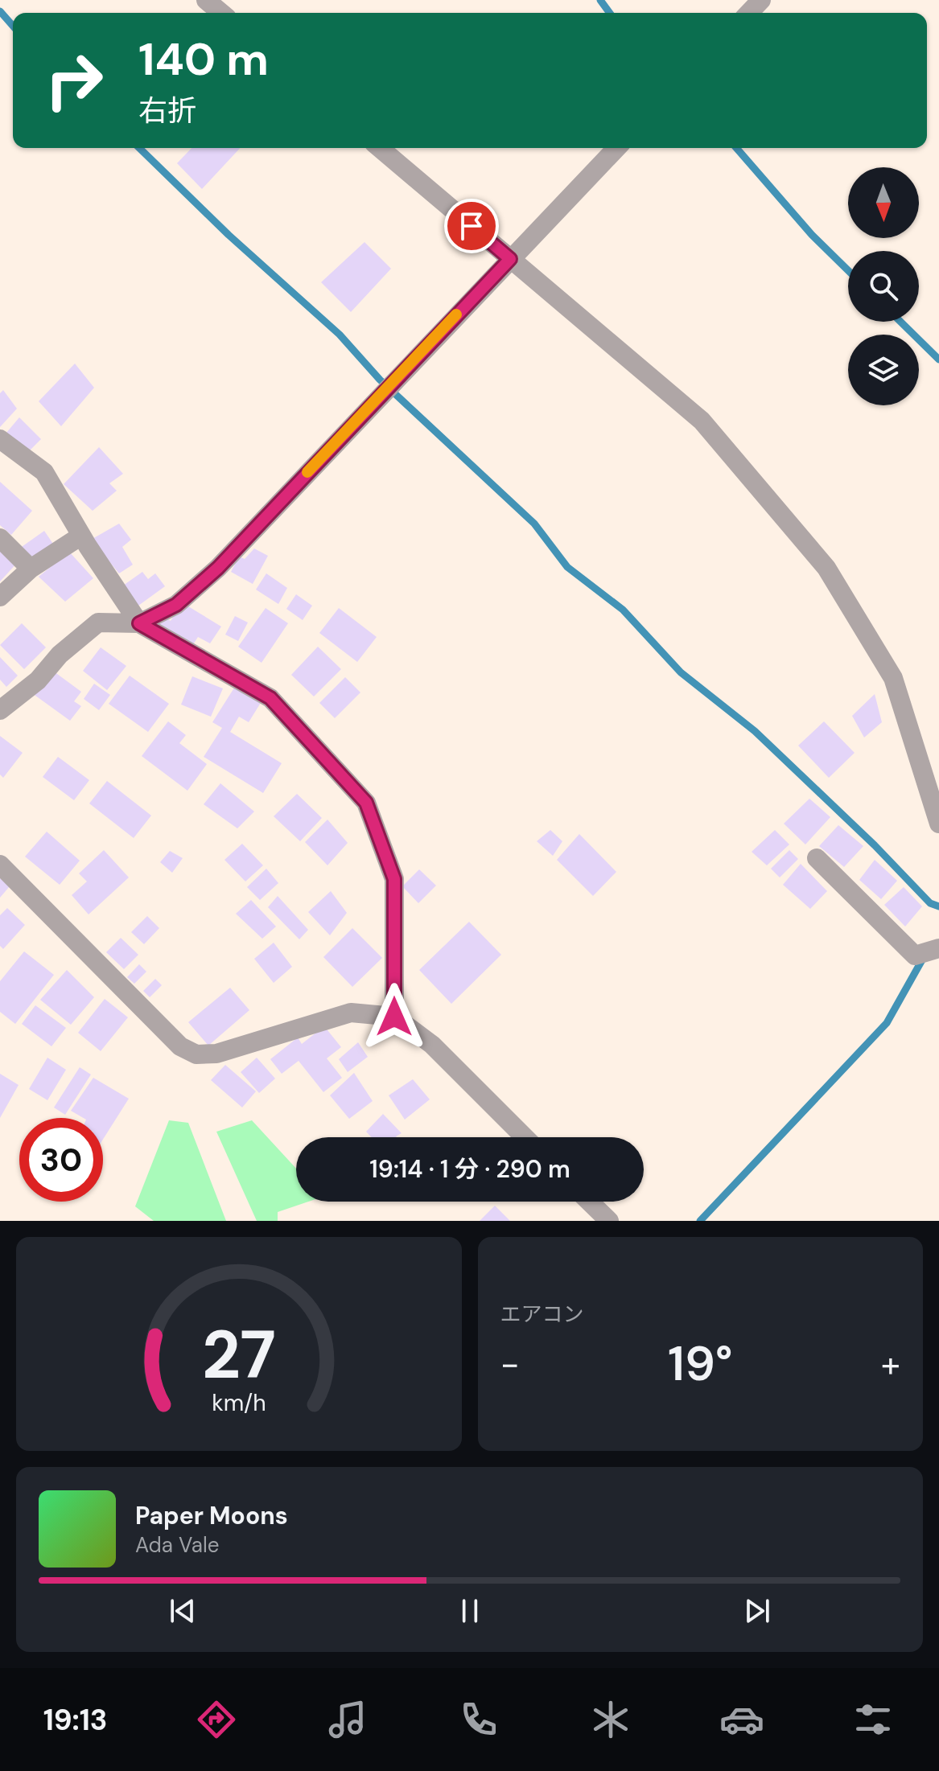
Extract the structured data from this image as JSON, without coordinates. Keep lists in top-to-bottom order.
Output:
{
  "north": "bottom",
  "page": {
    "turn": ["140 m", "右折"],
    "limit": "30",
    "trip": "19:14 · 1 分 · 290 m",
    "tile": "エアコン",
    "heat": ["−", "19°", "+"],
    "song": ["Paper Moons", "Ada Vale"],
    "tabs": "19:13",
    "gauge": ["27", "km/h"]
  }
}
